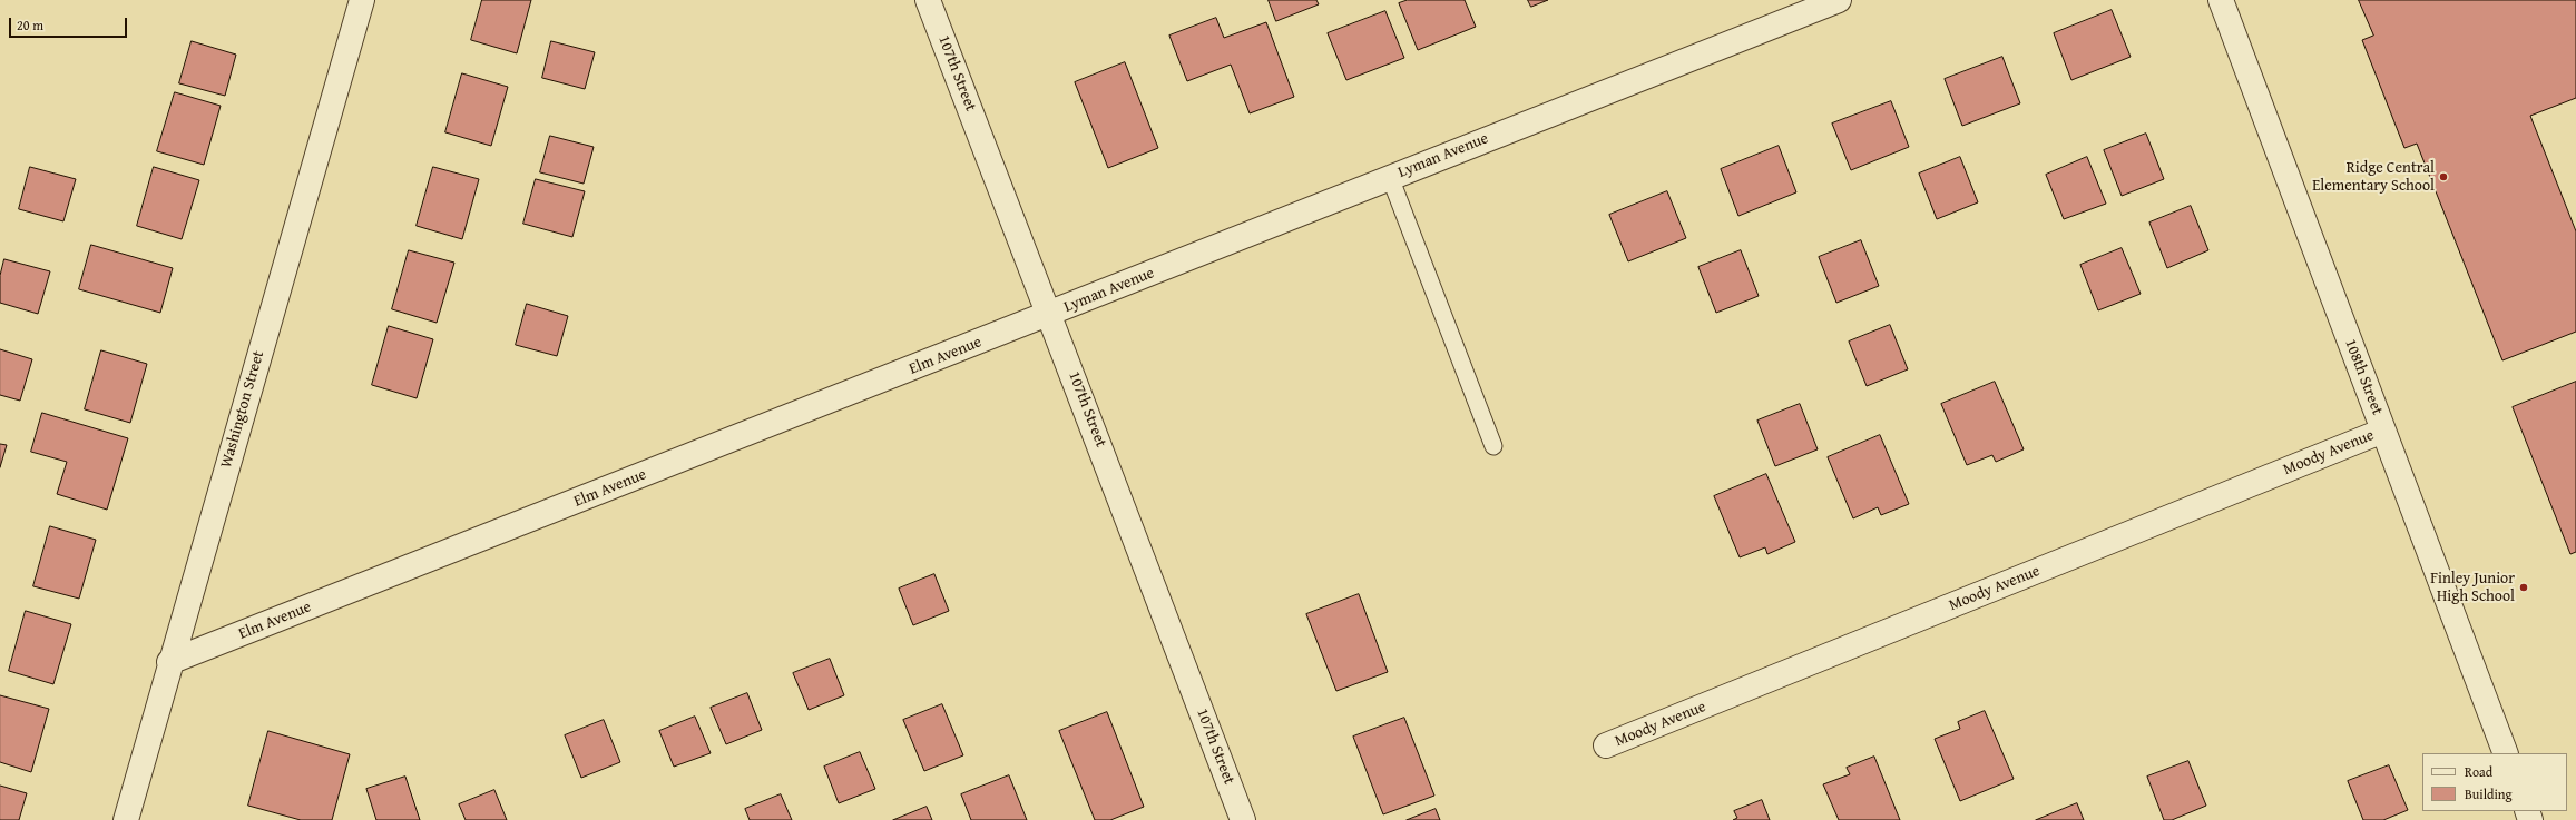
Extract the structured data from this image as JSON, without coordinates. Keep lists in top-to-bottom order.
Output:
{
  "streets": {
    "street": [
      "107th Street",
      "Lyman Avenue",
      "Elm Avenue",
      "108th Street",
      "Washington Street",
      "Moody Avenue"
    ]
  },
  "crossings": [
    ["107th Street", "Lyman Avenue"],
    ["107th Street", "Elm Avenue"],
    ["Lyman Avenue", "Elm Avenue"],
    ["Elm Avenue", "Washington Street"],
    ["108th Street", "Moody Avenue"]
  ],
  "places": ["Ridge Central Elementary School", "Finley Junior High School"],
  "legend": ["Road", "Building"],
  "scale_bar": "20 m"
}
